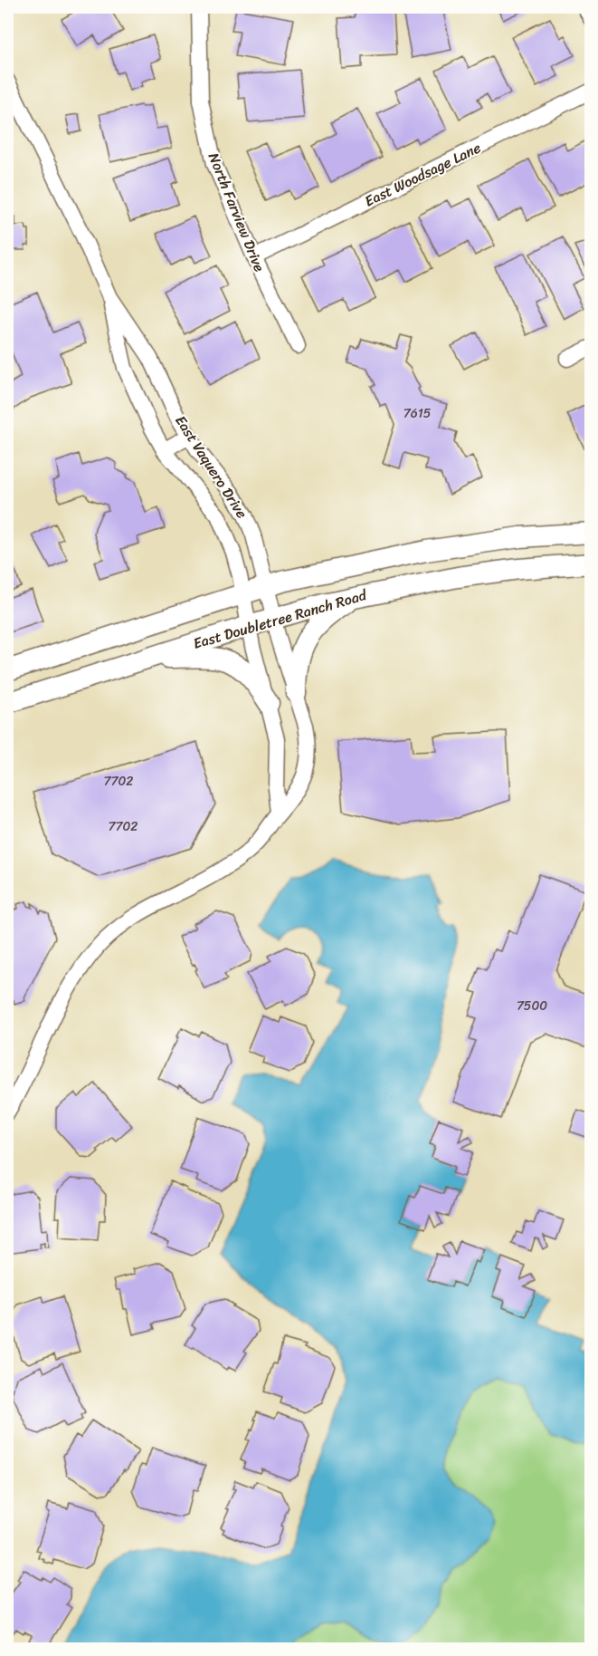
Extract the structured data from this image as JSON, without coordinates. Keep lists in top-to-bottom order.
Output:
{
  "streets": {
    "main road": ["East Doubletree Ranch Road"],
    "street": ["East Woodsage Lane", "North Farview Drive", "East Vaquero Drive"]
  },
  "crossings": [
    ["East Woodsage Lane", "North Farview Drive"],
    ["East Vaquero Drive", "East Doubletree Ranch Road"]
  ],
  "house_numbers": [
    "7615",
    "7702",
    "7702",
    "7500"
  ]
}
